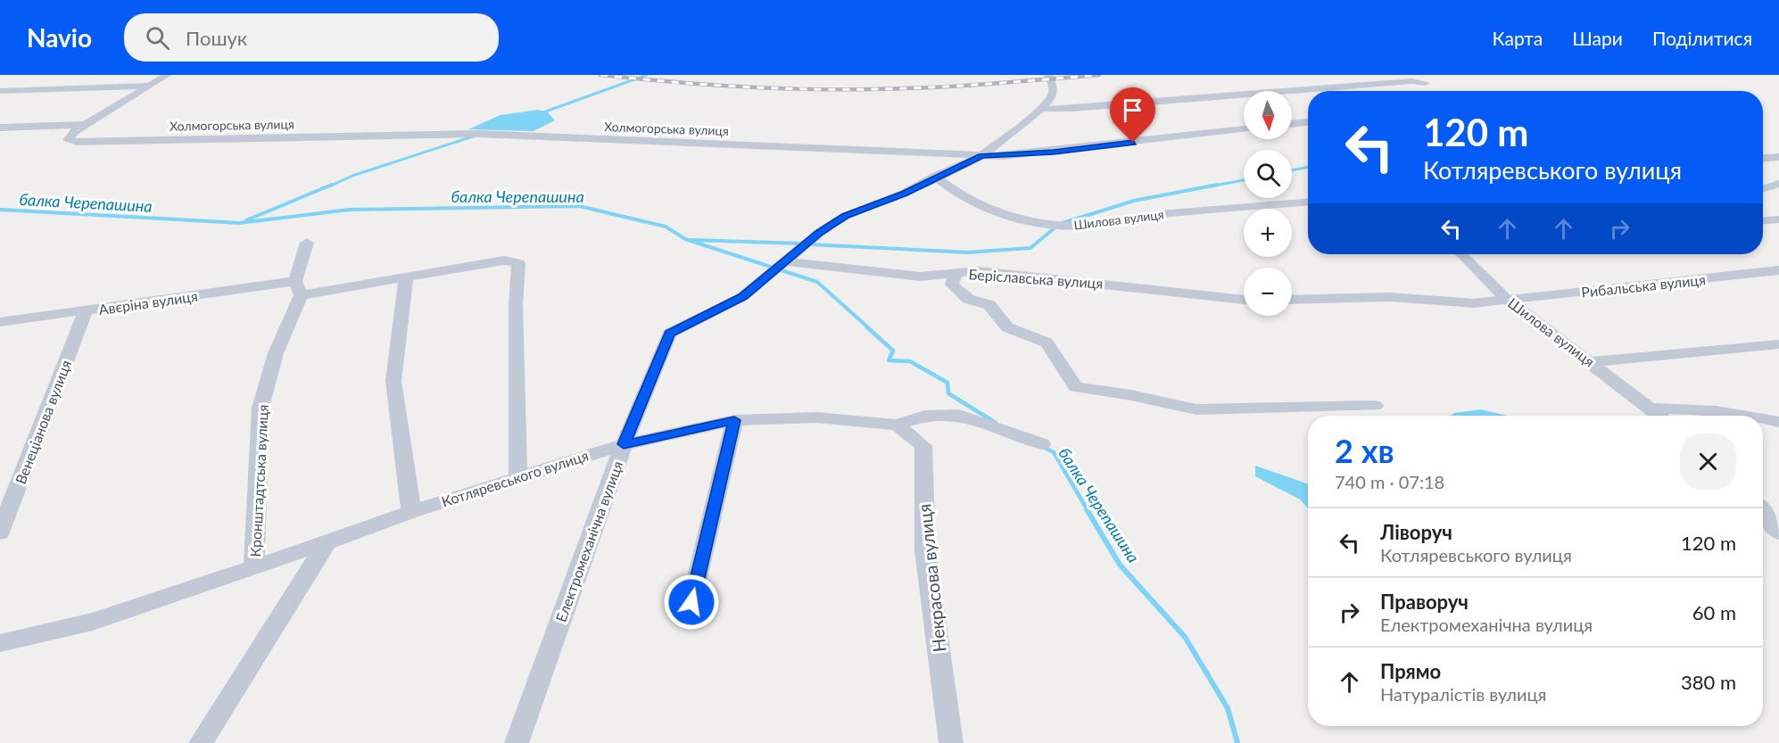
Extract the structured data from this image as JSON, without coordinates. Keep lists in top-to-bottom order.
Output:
{
  "streets": {
    "street": [
      "Холмогорська вулиця",
      "Шилова вулиця",
      "Беріславська вулиця",
      "Рибальська вулиця",
      "Авєріна вулиця",
      "Венеціанова вулиця",
      "Котляревського вулиця",
      "Кронштадтська вулиця",
      "Електромеханічна вулиця",
      "Некрасова вулиця"
    ]
  },
  "crossings": [
    ["Холмогорська вулиця", "Електромеханічна вулиця"],
    ["Шилова вулиця", "Рибальська вулиця"],
    ["Шилова вулиця", "Електромеханічна вулиця"],
    ["Беріславська вулиця", "Електромеханічна вулиця"],
    ["Авєріна вулиця", "Венеціанова вулиця"],
    ["Авєріна вулиця", "Котляревського вулиця"],
    ["Авєріна вулиця", "Кронштадтська вулиця"],
    ["Котляревського вулиця", "Кронштадтська вулиця"],
    ["Котляревського вулиця", "Електромеханічна вулиця"],
    ["Котляревського вулиця", "Некрасова вулиця"]
  ],
  "water": ["балка Черепашина"],
  "north": "bottom",
  "page": {
    "header": "Navio",
    "search": "Пошук",
    "nav": ["Карта", "Шари", "Поділитися"],
    "map_buttons": ["+", "−"],
    "turn": ["120 m", "Котляревського вулиця"],
    "heading": ["2 хв", "740 m · 07:18"],
    "list": [
      {
        "name": "Ліворуч",
        "note": "Котляревського вулиця",
        "value": "120 m"
      },
      {
        "name": "Праворуч",
        "note": "Електромеханічна вулиця",
        "value": "60 m"
      },
      {
        "name": "Прямо",
        "note": "Натуралістів вулиця",
        "value": "380 m"
      }
    ]
  }
}
